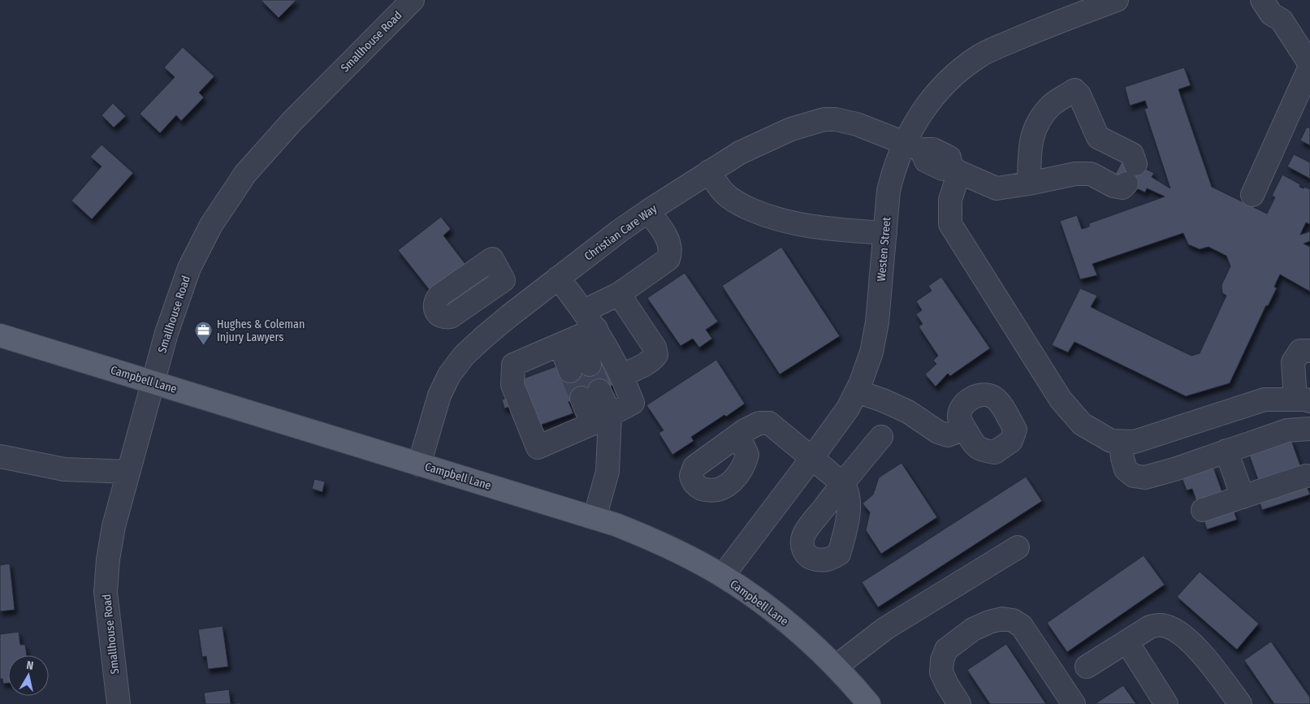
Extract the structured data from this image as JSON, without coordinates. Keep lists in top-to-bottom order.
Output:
{
  "streets": {
    "main road": ["Campbell Lane"],
    "street": ["Smallhouse Road", "Christian Care Way", "Westen Street"]
  },
  "crossings": [
    ["Smallhouse Road", "Campbell Lane"],
    ["Christian Care Way", "Westen Street"],
    ["Christian Care Way", "Campbell Lane"],
    ["Westen Street", "Campbell Lane"]
  ],
  "places": {
    "office": ["Hughes & Coleman Injury Lawyers"]
  },
  "north": "top"
}
